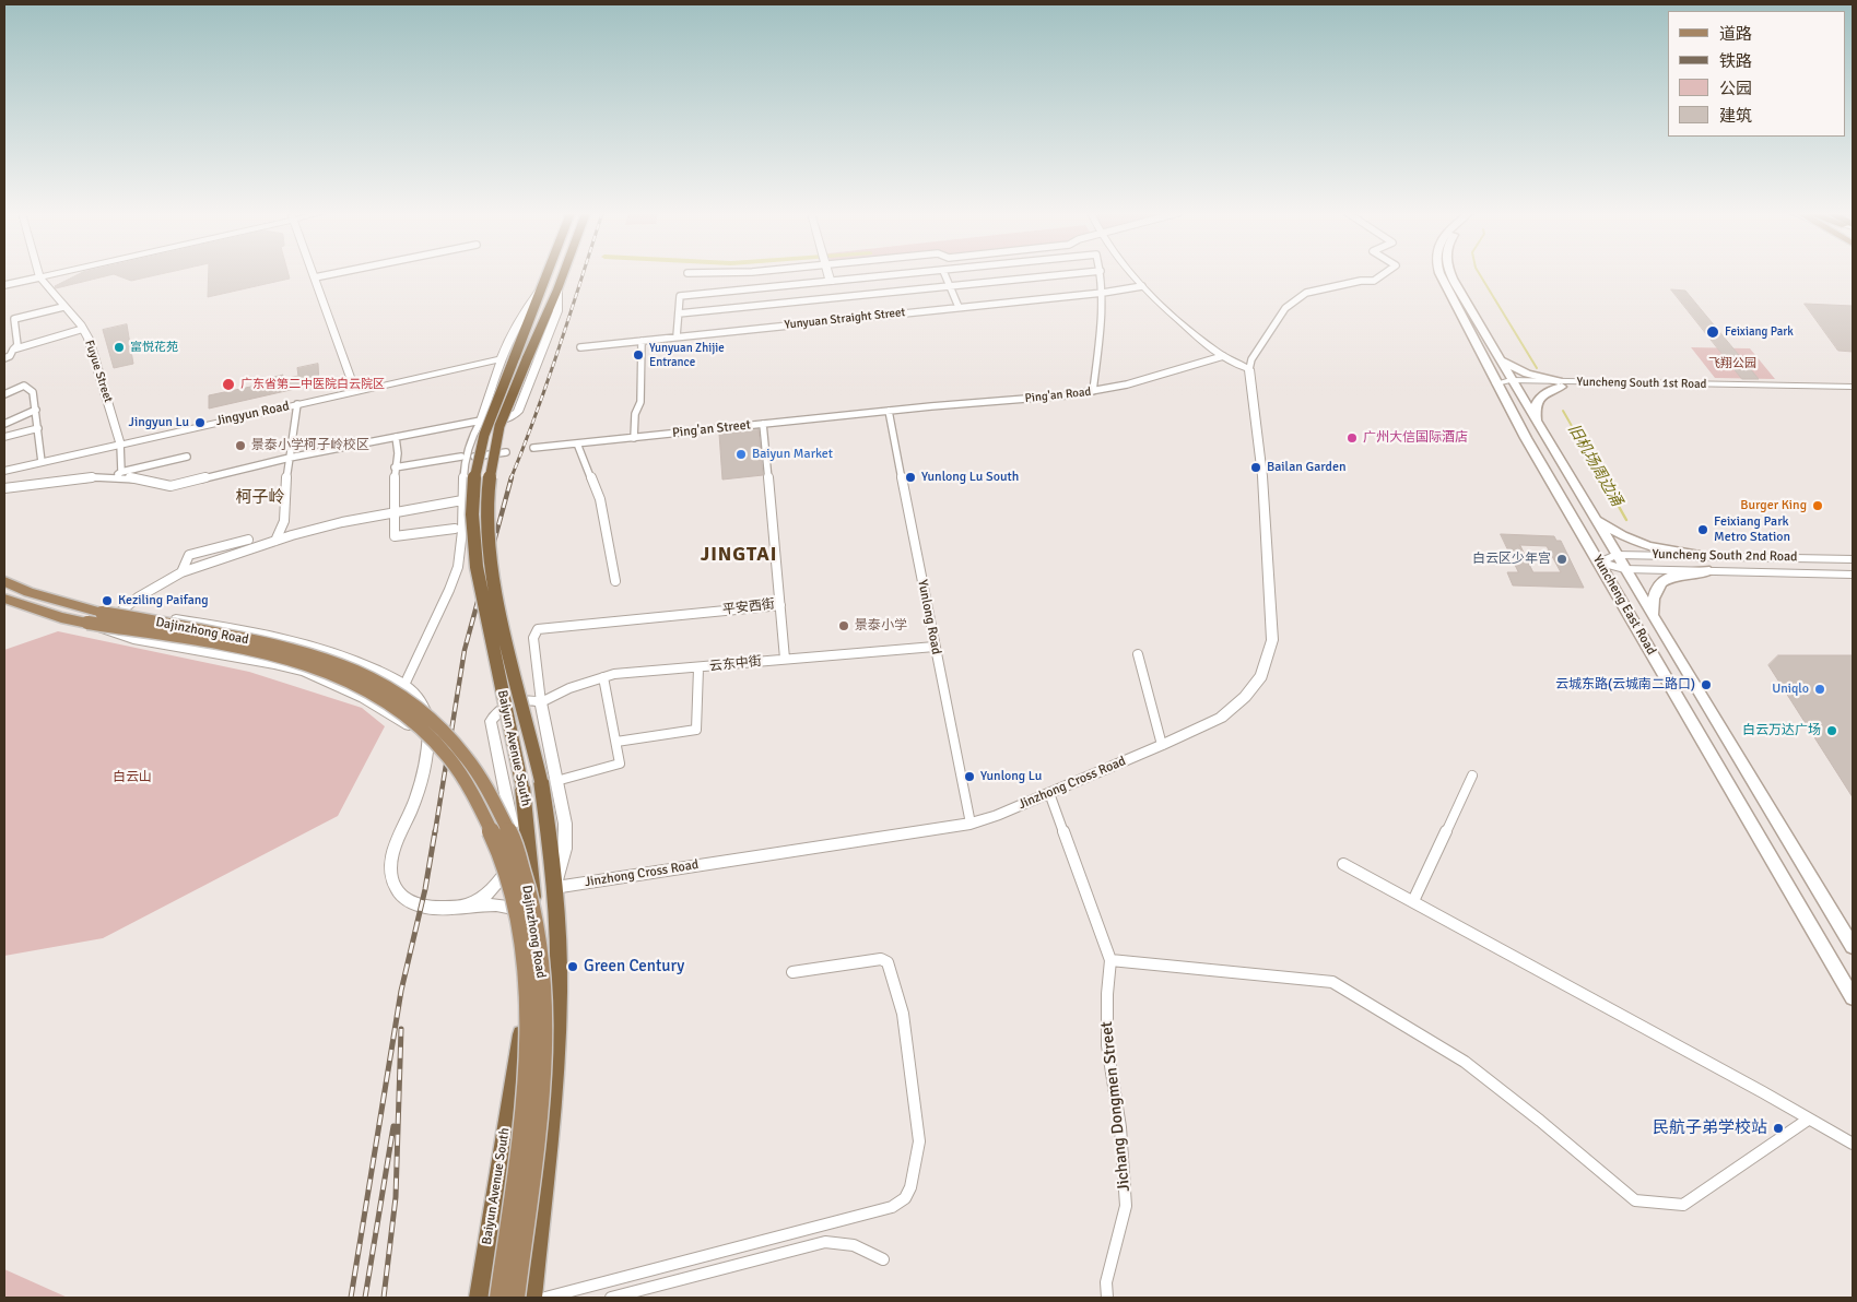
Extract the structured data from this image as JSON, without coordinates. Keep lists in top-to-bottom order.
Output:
{
  "streets": {
    "highway": ["Baiyun Avenue South"],
    "main road": ["Yuncheng East Road", "Dajinzhong Road"],
    "street": [
      "Yunyuan Straight Street",
      "Fuyue Street",
      "Yuncheng South 1st Road",
      "Ping'an Road",
      "Jingyun Road",
      "Ping'an Street",
      "Yuncheng South 2nd Road",
      "平安西街",
      "Yunlong Road",
      "云东中街",
      "Jinzhong Cross Road",
      "Jichang Dongmen Street"
    ]
  },
  "crossings": [
    ["Fuyue Street", "Jingyun Road"],
    ["Yuncheng South 1st Road", "Yuncheng East Road"],
    ["Ping'an Road", "Ping'an Street"],
    ["Ping'an Road", "Yunlong Road"],
    ["Ping'an Street", "平安西街"],
    ["Ping'an Street", "Yunlong Road"],
    ["Yuncheng South 2nd Road", "Yuncheng East Road"],
    ["平安西街", "云东中街"],
    ["Yunlong Road", "云东中街"],
    ["Yunlong Road", "Jinzhong Cross Road"],
    ["Baiyun Avenue South", "Jinzhong Cross Road"],
    ["Jinzhong Cross Road", "Jichang Dongmen Street"]
  ],
  "districts": ["柯子岭", "JINGTAI"],
  "water": ["旧机场周边涌"],
  "parks": ["飞翔公园", "白云山"],
  "places": [
    "Feixiang Park",
    "富悦花苑",
    "Yunyuan Zhijie Entrance",
    "广东省第二中医院白云院区",
    "Jingyun Lu",
    "广州大信国际酒店",
    "景泰小学柯子岭校区",
    "Baiyun Market",
    "Bailan Garden",
    "Yunlong Lu South",
    "Burger King",
    "Feixiang Park Metro Station",
    "白云区少年宫",
    "Keziling Paifang",
    "景泰小学",
    "云城东路(云城南二路口)",
    "Uniqlo",
    "白云万达广场",
    "Yunlong Lu",
    "Green Century",
    "民航子弟学校站"
  ],
  "legend": [
    "道路",
    "铁路",
    "公园",
    "建筑"
  ]
}
